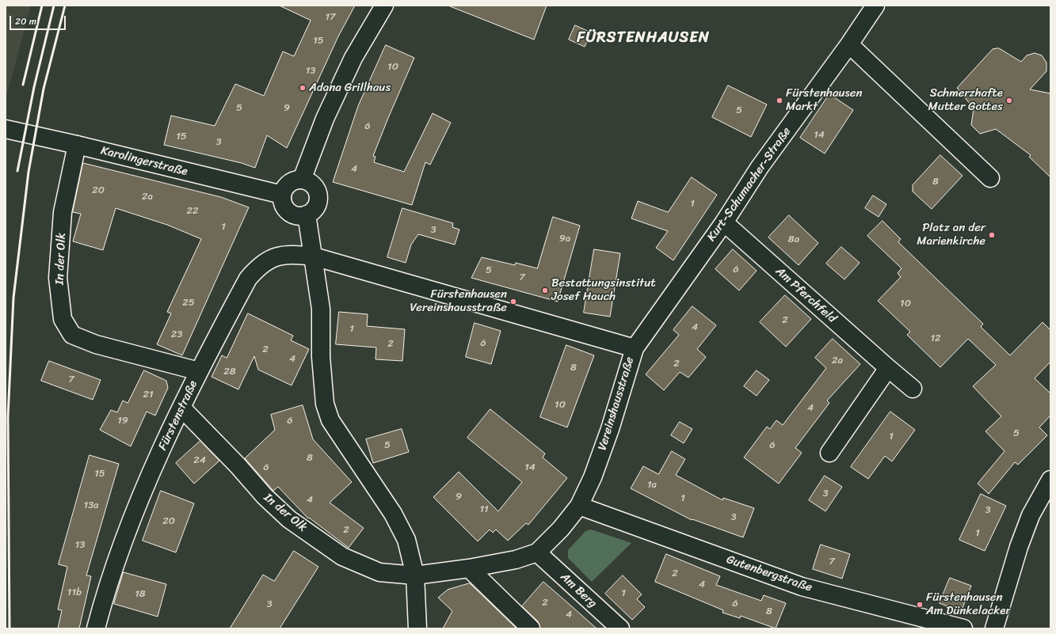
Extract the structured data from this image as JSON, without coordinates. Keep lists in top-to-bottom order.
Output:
{
  "streets": {
    "street": [
      "Karolingerstraße",
      "Kurt-Schumacher-Straße",
      "In der Olk",
      "Am Pferchfeld",
      "Vereinshausstraße",
      "Fürstenstraße",
      "Gutenbergstraße",
      "Am Berg"
    ]
  },
  "crossings": [
    ["Karolingerstraße", "In der Olk"],
    ["Kurt-Schumacher-Straße", "Am Pferchfeld"],
    ["Kurt-Schumacher-Straße", "Vereinshausstraße"],
    ["In der Olk", "Vereinshausstraße"],
    ["In der Olk", "Fürstenstraße"],
    ["Vereinshausstraße", "Fürstenstraße"],
    ["Vereinshausstraße", "Gutenbergstraße"],
    ["Vereinshausstraße", "Am Berg"]
  ],
  "districts": ["FÜRSTENHAUSEN"],
  "places": [
    "Adana Grillhaus",
    "Fürstenhausen Markt",
    "Schmerzhafte Mutter Gottes",
    "Platz an der Marienkirche",
    "Bestattungsinstitut Josef Hauch",
    "Fürstenhausen Vereinshausstraße",
    "Fürstenhausen Am Dünkelacker"
  ],
  "house_numbers": [
    "17",
    "15",
    "10",
    "13",
    "5",
    "9",
    "5",
    "6",
    "14",
    "15",
    "3",
    "4",
    "8",
    "20",
    "2a",
    "1",
    "22",
    "1",
    "3",
    "9a",
    "8a",
    "6",
    "5",
    "7",
    "25",
    "10",
    "2",
    "4",
    "1",
    "23",
    "12",
    "6",
    "2",
    "2",
    "4",
    "2a",
    "2",
    "8",
    "28",
    "7",
    "21",
    "10",
    "4",
    "19",
    "6",
    "5",
    "1",
    "5",
    "6",
    "8",
    "24",
    "6",
    "14",
    "15",
    "1a",
    "3",
    "9",
    "1",
    "4",
    "13a",
    "11",
    "3",
    "3",
    "20",
    "2",
    "1",
    "13",
    "7",
    "2",
    "4",
    "11b",
    "1",
    "18",
    "2",
    "6",
    "3",
    "8",
    "4"
  ],
  "scale_bar": "20 m"
}
